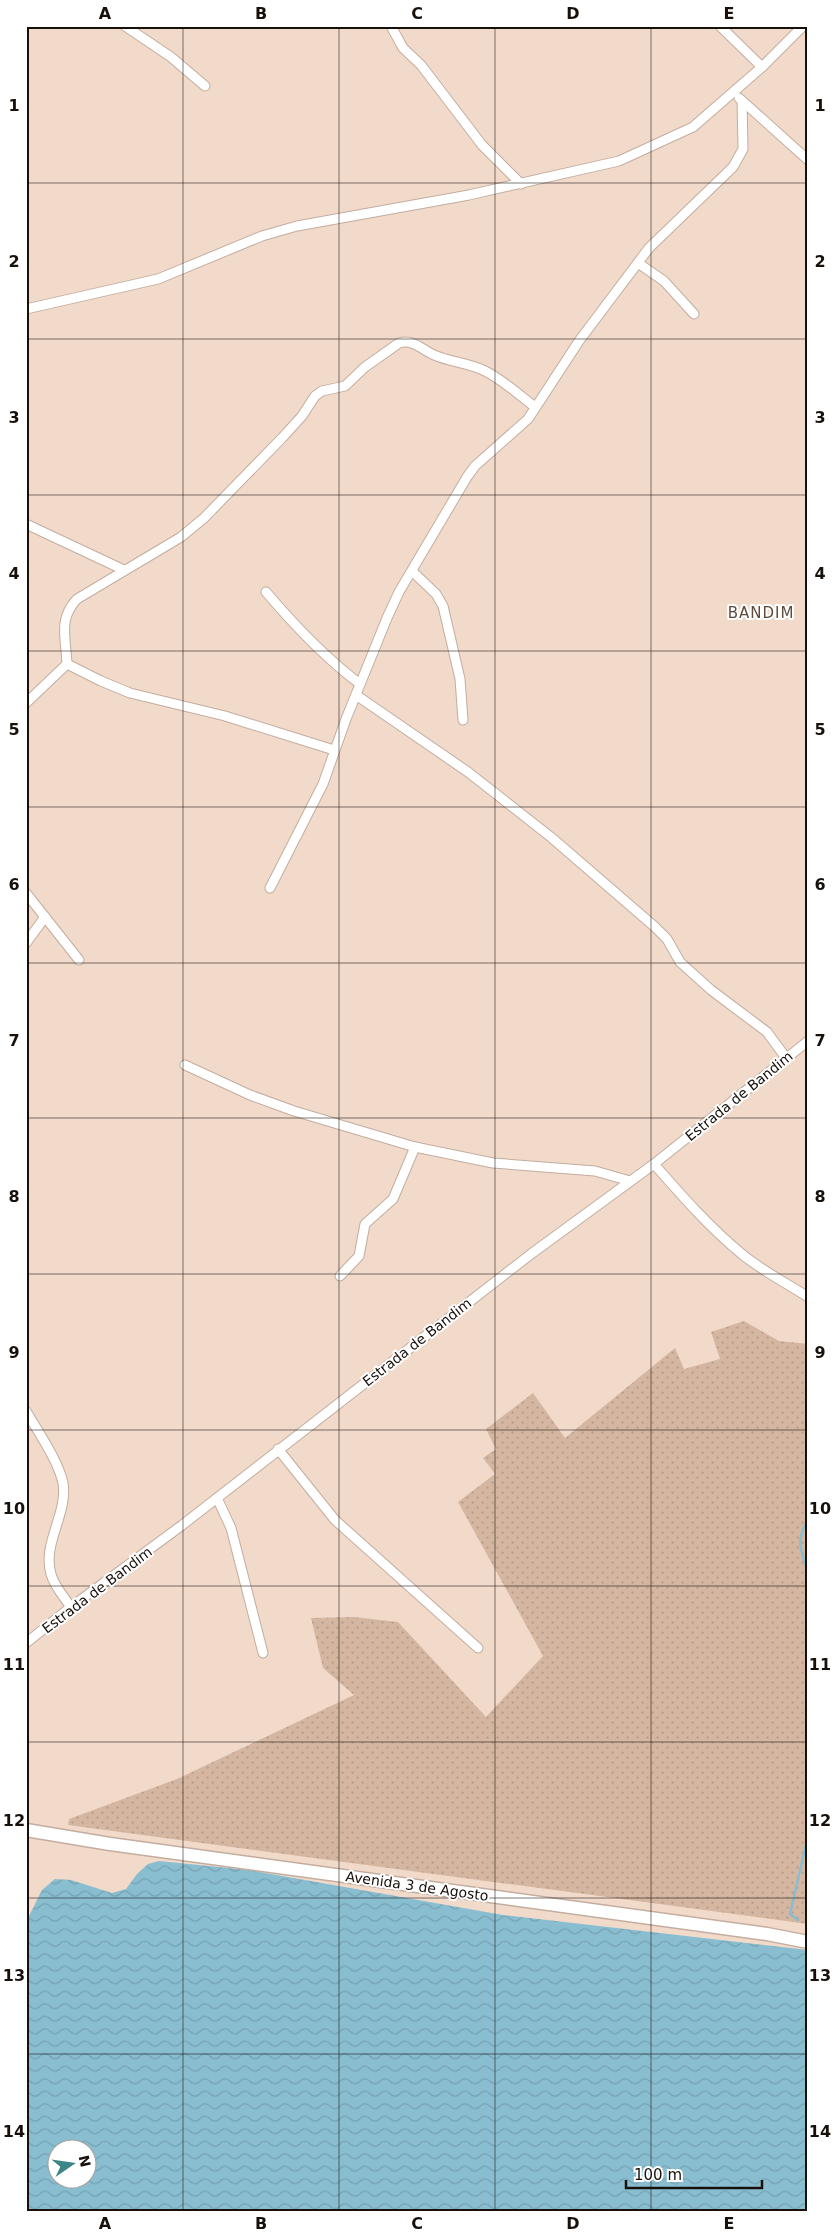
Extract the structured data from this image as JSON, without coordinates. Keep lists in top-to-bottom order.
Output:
{
  "streets": {
    "street": ["Estrada de Bandim", "Avenida 3 de Agosto"]
  },
  "districts": ["BANDIM"],
  "scale_bar": "100 m",
  "north": "right",
  "grid": {
    "columns": [
      "A",
      "B",
      "C",
      "D",
      "E"
    ],
    "rows": [
      "1",
      "2",
      "3",
      "4",
      "5",
      "6",
      "7",
      "8",
      "9",
      "10",
      "11",
      "12",
      "13",
      "14"
    ]
  }
}
